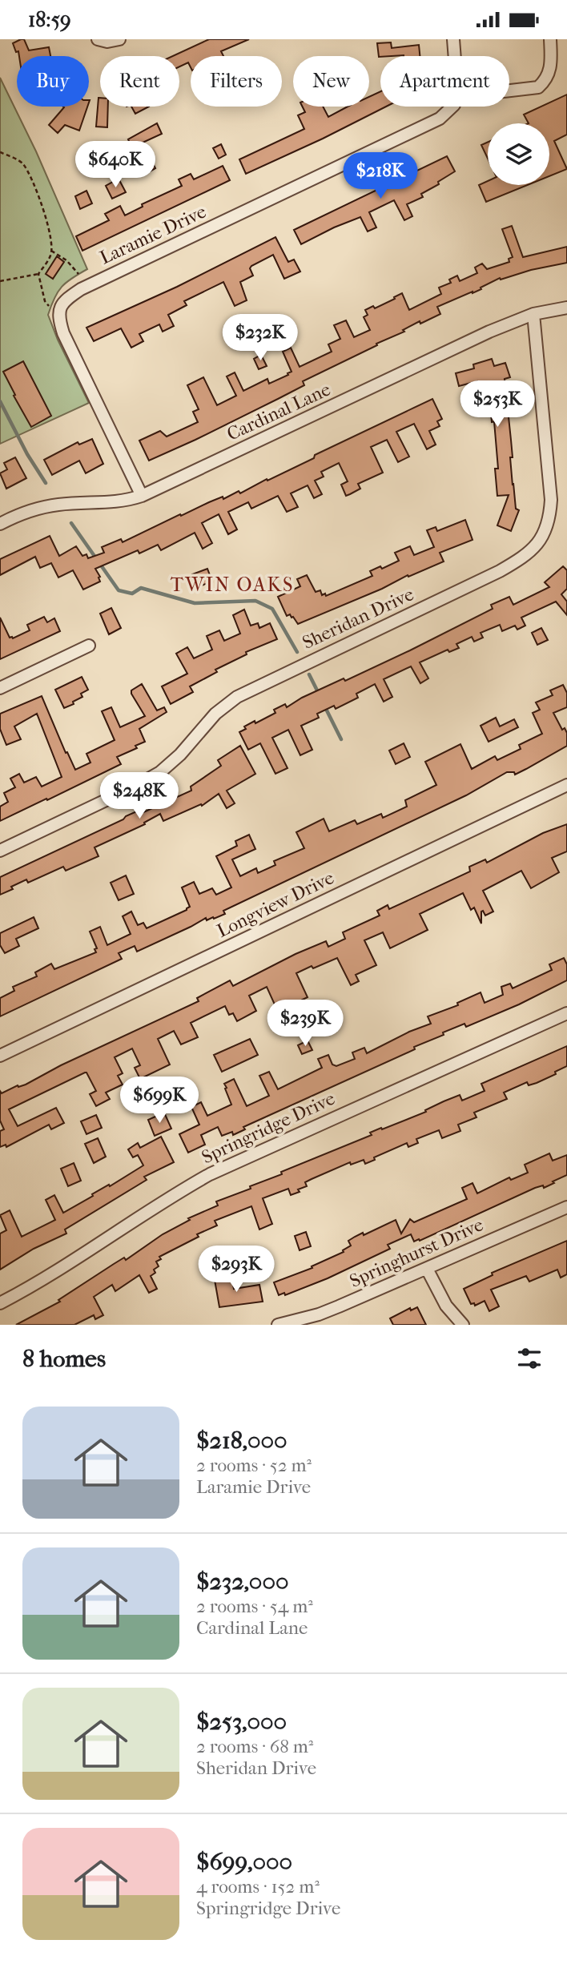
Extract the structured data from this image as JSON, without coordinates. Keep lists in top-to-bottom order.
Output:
{
  "streets": {
    "street": [
      "Laramie Drive",
      "Cardinal Lane",
      "Sheridan Drive",
      "Longview Drive",
      "Springridge Drive",
      "Springhurst Drive"
    ]
  },
  "crossings": [
    ["Laramie Drive", "Cardinal Lane"],
    ["Cardinal Lane", "Sheridan Drive"]
  ],
  "districts": ["TWIN OAKS"],
  "page": {
    "status": "18:59",
    "chip": [
      "Buy",
      "Rent",
      "Filters",
      "New",
      "Apartment"
    ],
    "price": [
      "$640K",
      "$218K",
      "$232K",
      "$253K",
      "$248K",
      "$239K",
      "$699K",
      "$293K"
    ],
    "heading": "8 homes",
    "list": [
      {
        "name": "$218,000",
        "note": "2 rooms · 52 m² · Laramie Drive"
      },
      {
        "name": "$232,000",
        "note": "2 rooms · 54 m² · Cardinal Lane"
      },
      {
        "name": "$253,000",
        "note": "2 rooms · 68 m² · Sheridan Drive"
      },
      {
        "name": "$699,000",
        "note": "4 rooms · 152 m² · Springridge Drive"
      }
    ]
  }
}
